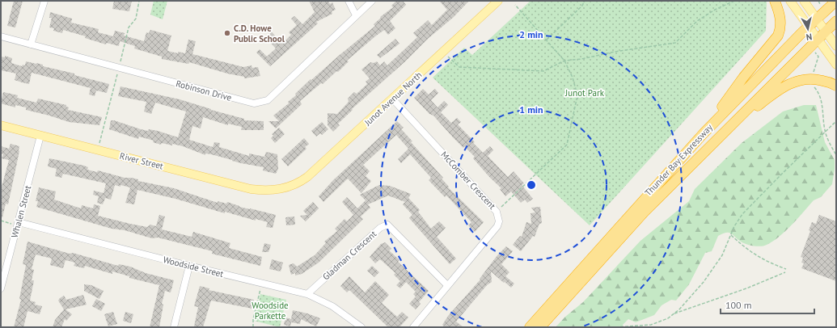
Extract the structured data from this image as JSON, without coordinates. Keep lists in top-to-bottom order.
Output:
{
  "streets": {
    "highway": ["Thunder Bay Expressway"],
    "main road": ["Junot Avenue North", "River Street"],
    "street": [
      "Robinson Drive",
      "McComber Crescent",
      "Whalen Street",
      "Gladman Crescent",
      "Woodside Street"
    ]
  },
  "crossings": [
    ["Junot Avenue North", "River Street"],
    ["Junot Avenue North", "McComber Crescent"],
    ["River Street", "Whalen Street"],
    ["McComber Crescent", "Gladman Crescent"],
    ["Whalen Street", "Woodside Street"],
    ["Gladman Crescent", "Woodside Street"]
  ],
  "parks": ["Junot Park", "Woodside Parkette"],
  "places": ["C.D. Howe Public School"],
  "scale_bar": "100 m",
  "north": "bottom",
  "rings": ["2 min", "1 min"]
}
